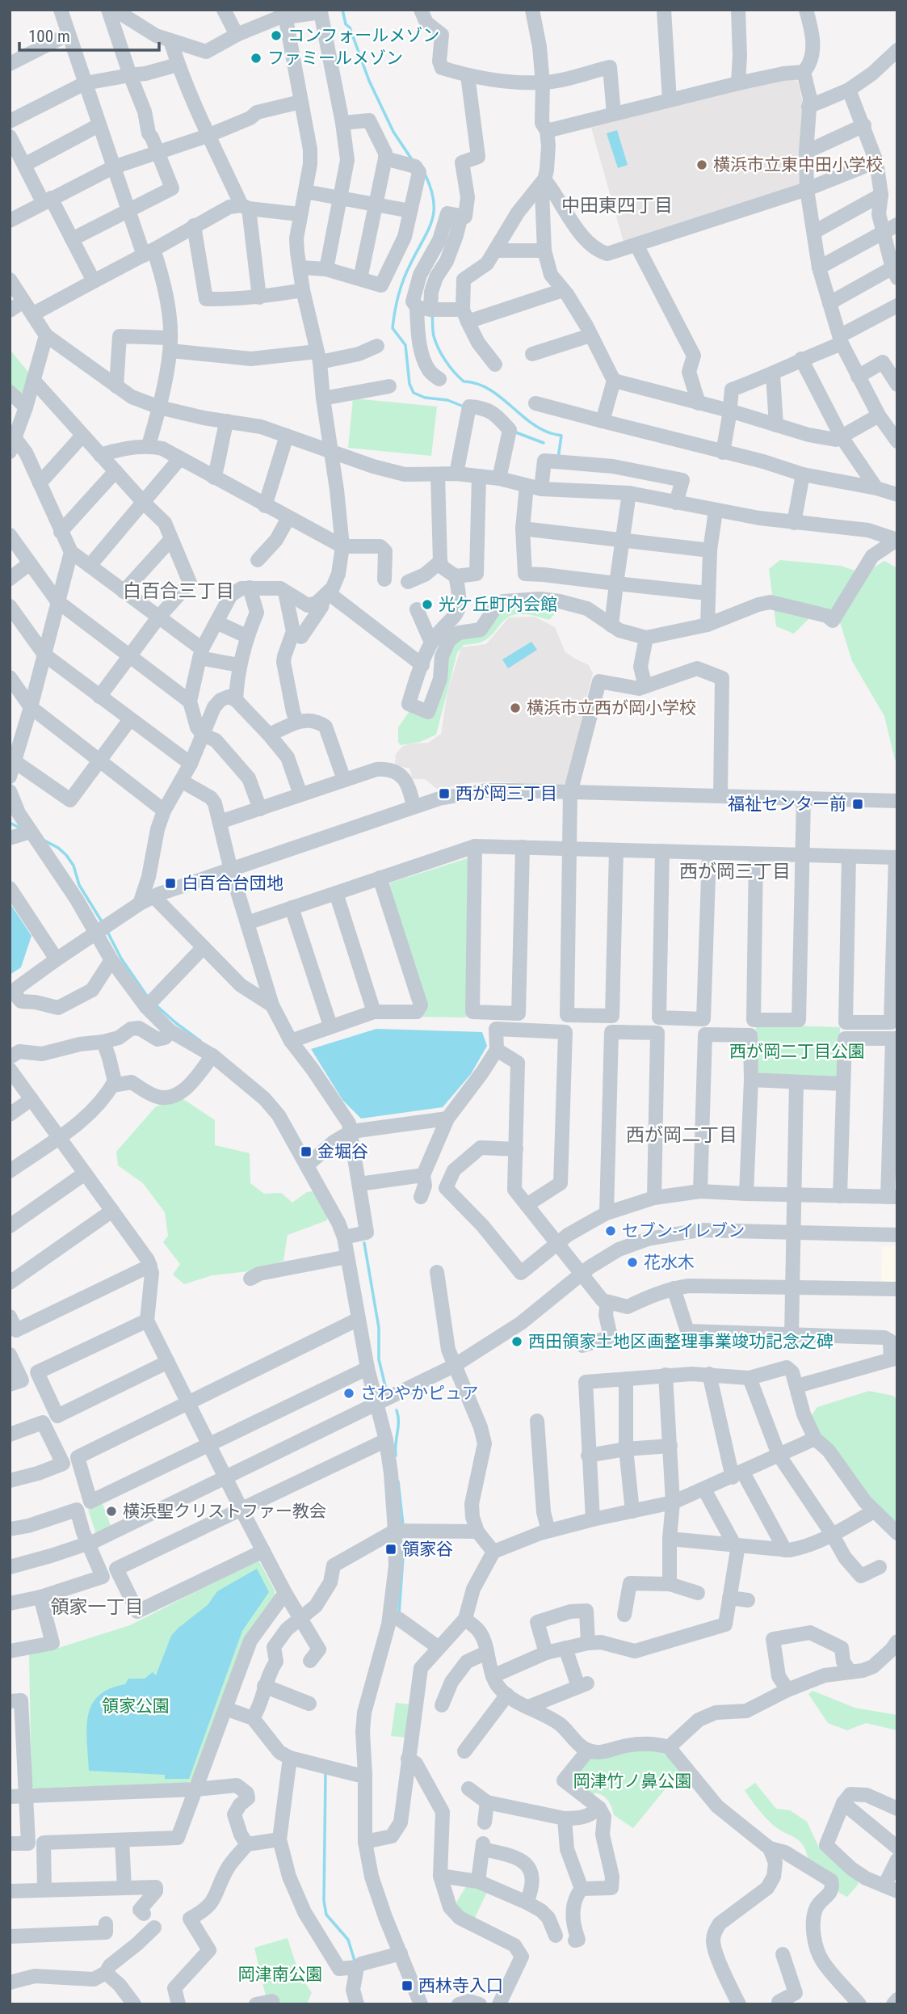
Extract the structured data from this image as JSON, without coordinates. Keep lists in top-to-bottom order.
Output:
{
  "districts": [
    "中田東四丁目",
    "白百合三丁目",
    "西が岡三丁目",
    "西が岡二丁目",
    "領家一丁目"
  ],
  "parks": [
    "西が岡二丁目公園",
    "領家公園",
    "岡津竹ノ鼻公園",
    "岡津南公園"
  ],
  "places": {
    "other": [
      "コンフォールメゾン",
      "ファミールメゾン",
      "横浜市立東中田小学校",
      "光ケ丘町内会館",
      "横浜市立西が岡小学校",
      "セブン-イレブン",
      "花水木",
      "西田領家土地区画整理事業竣功記念之碑",
      "さわやかピュア",
      "横浜聖クリストファー教会"
    ],
    "transit": [
      "西が岡三丁目",
      "福祉センター前",
      "白百合台団地",
      "金堀谷",
      "領家谷",
      "西林寺入口"
    ]
  },
  "scale_bar": "100 m"
}
